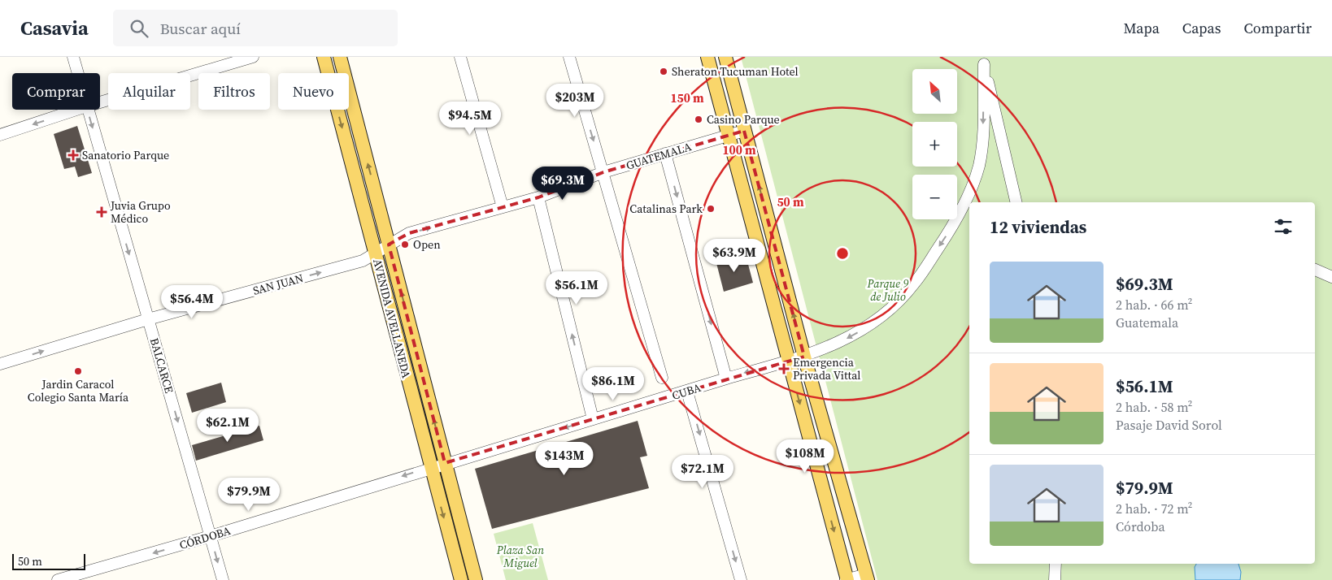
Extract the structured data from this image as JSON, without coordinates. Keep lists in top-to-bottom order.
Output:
{
  "streets": {
    "main road": ["AVENIDA AVELLANEDA"],
    "street": [
      "GUATEMALA",
      "SAN JUAN",
      "BALCARCE",
      "CUBA",
      "CÓRDOBA"
    ]
  },
  "crossings": [
    ["GUATEMALA", "SAN JUAN"],
    ["GUATEMALA", "AVENIDA AVELLANEDA"],
    ["SAN JUAN", "AVENIDA AVELLANEDA"],
    ["SAN JUAN", "BALCARCE"],
    ["AVENIDA AVELLANEDA", "CUBA"],
    ["AVENIDA AVELLANEDA", "CÓRDOBA"],
    ["BALCARCE", "CÓRDOBA"],
    ["CUBA", "CÓRDOBA"]
  ],
  "one_way": [
    "SAN JUAN",
    "BALCARCE",
    "CUBA",
    "CÓRDOBA"
  ],
  "parks": ["Parque 9 de Julio", "Plaza San Miguel"],
  "places": {
    "other": [
      "Sheraton Tucuman Hotel",
      "Casino Parque",
      "Catalinas Park",
      "Open",
      "Jardin Caracol Colegio Santa María"
    ],
    "health": ["Sanatorio Parque", "Juvia Grupo Médico", "Emergencia Privada Vittal"]
  },
  "scale_bar": "50 m",
  "north": "top left",
  "page": {
    "header": "Casavia",
    "search": "Buscar aquí",
    "nav": ["Mapa", "Capas", "Compartir"],
    "map_buttons": ["+", "−"],
    "chip": [
      "Comprar",
      "Alquilar",
      "Filtros",
      "Nuevo"
    ],
    "price": [
      "$203M",
      "$94.5M",
      "$69.3M",
      "$63.9M",
      "$56.1M",
      "$56.4M",
      "$86.1M",
      "$62.1M",
      "$108M",
      "$143M",
      "$72.1M",
      "$79.9M"
    ],
    "heading": "12 viviendas",
    "list": [
      {
        "name": "$69.3M",
        "note": "2 hab. · 66 m² · Guatemala"
      },
      {
        "name": "$56.1M",
        "note": "2 hab. · 58 m² · Pasaje David Sorol"
      },
      {
        "name": "$79.9M",
        "note": "2 hab. · 72 m² · Córdoba"
      }
    ],
    "scale": "50 m"
  },
  "rings": ["150 m", "100 m", "50 m"]
}
